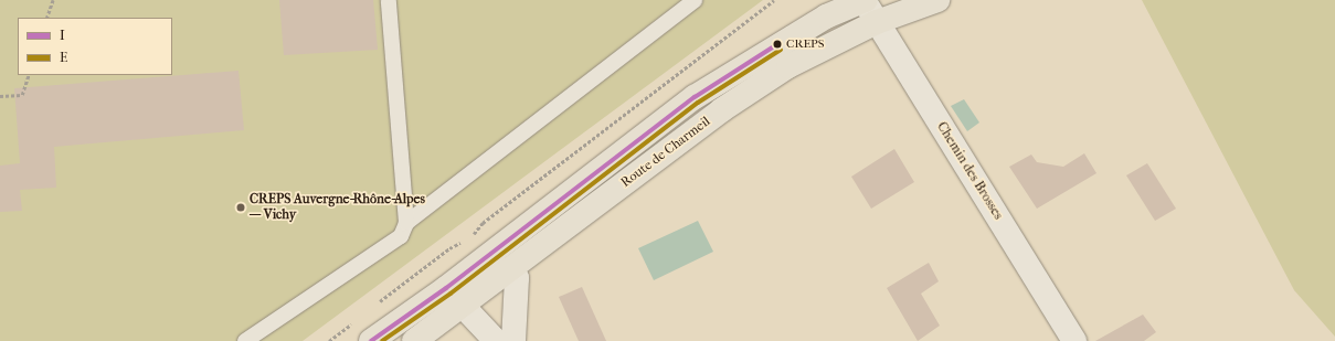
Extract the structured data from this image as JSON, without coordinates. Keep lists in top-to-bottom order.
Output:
{
  "streets": {
    "main road": ["Route de Charmeil"],
    "street": ["Chemin des Brosses"]
  },
  "crossings": [
    ["Route de Charmeil", "Chemin des Brosses"]
  ],
  "places": ["CREPS", "CREPS Auvergne-Rhône-Alpes — Vichy"],
  "lines": ["transit line I", "transit line E"],
  "legend": ["I", "E"]
}
